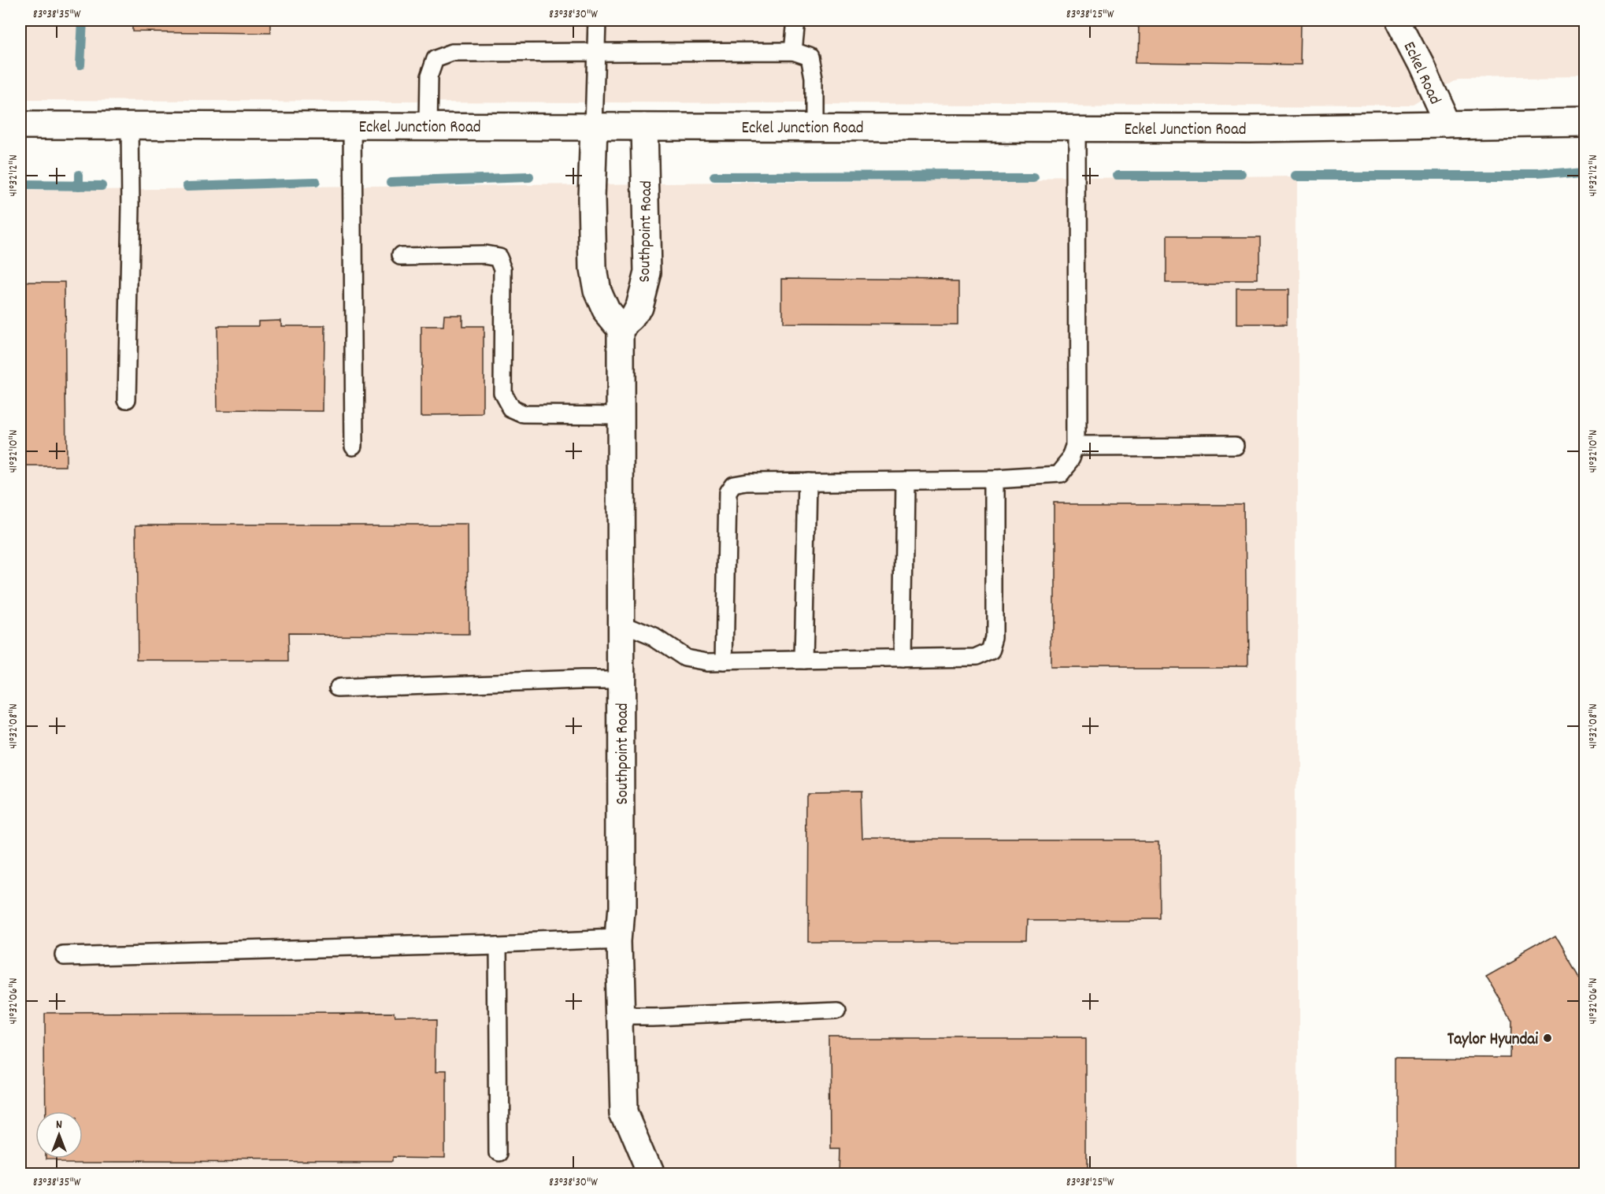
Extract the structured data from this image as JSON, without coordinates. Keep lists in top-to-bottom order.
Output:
{
  "streets": {
    "street": ["Eckel Road", "Eckel Junction Road", "Southpoint Road"]
  },
  "crossings": [
    ["Eckel Road", "Eckel Junction Road"],
    ["Eckel Junction Road", "Southpoint Road"]
  ],
  "places": ["Taylor Hyundai"],
  "north": "top",
  "coordinates": [
    "83°38'35\"W",
    "83°38'30\"W",
    "83°38'25\"W",
    "41°32'12\"N",
    "41°32'10\"N",
    "41°32'08\"N",
    "41°32'06\"N"
  ]
}
